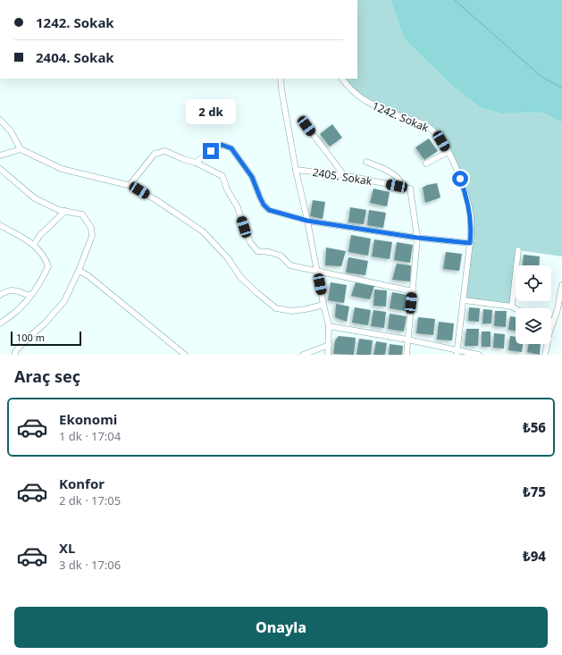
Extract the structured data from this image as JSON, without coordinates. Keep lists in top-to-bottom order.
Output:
{
  "streets": {
    "street": ["1242. Sokak", "2405. Sokak"]
  },
  "scale_bar": "100 m",
  "page": {
    "banner": ["1242. Sokak", "2404. Sokak"],
    "bubble": "2 dk",
    "scale": "100 m",
    "heading": "Araç seç",
    "list": [
      {
        "name": "Ekonomi",
        "note": "1 dk · 17:04",
        "value": "₺56"
      },
      {
        "name": "Konfor",
        "note": "2 dk · 17:05",
        "value": "₺75"
      },
      {
        "name": "XL",
        "note": "3 dk · 17:06",
        "value": "₺94"
      }
    ],
    "buttons": "Onayla"
  }
}
